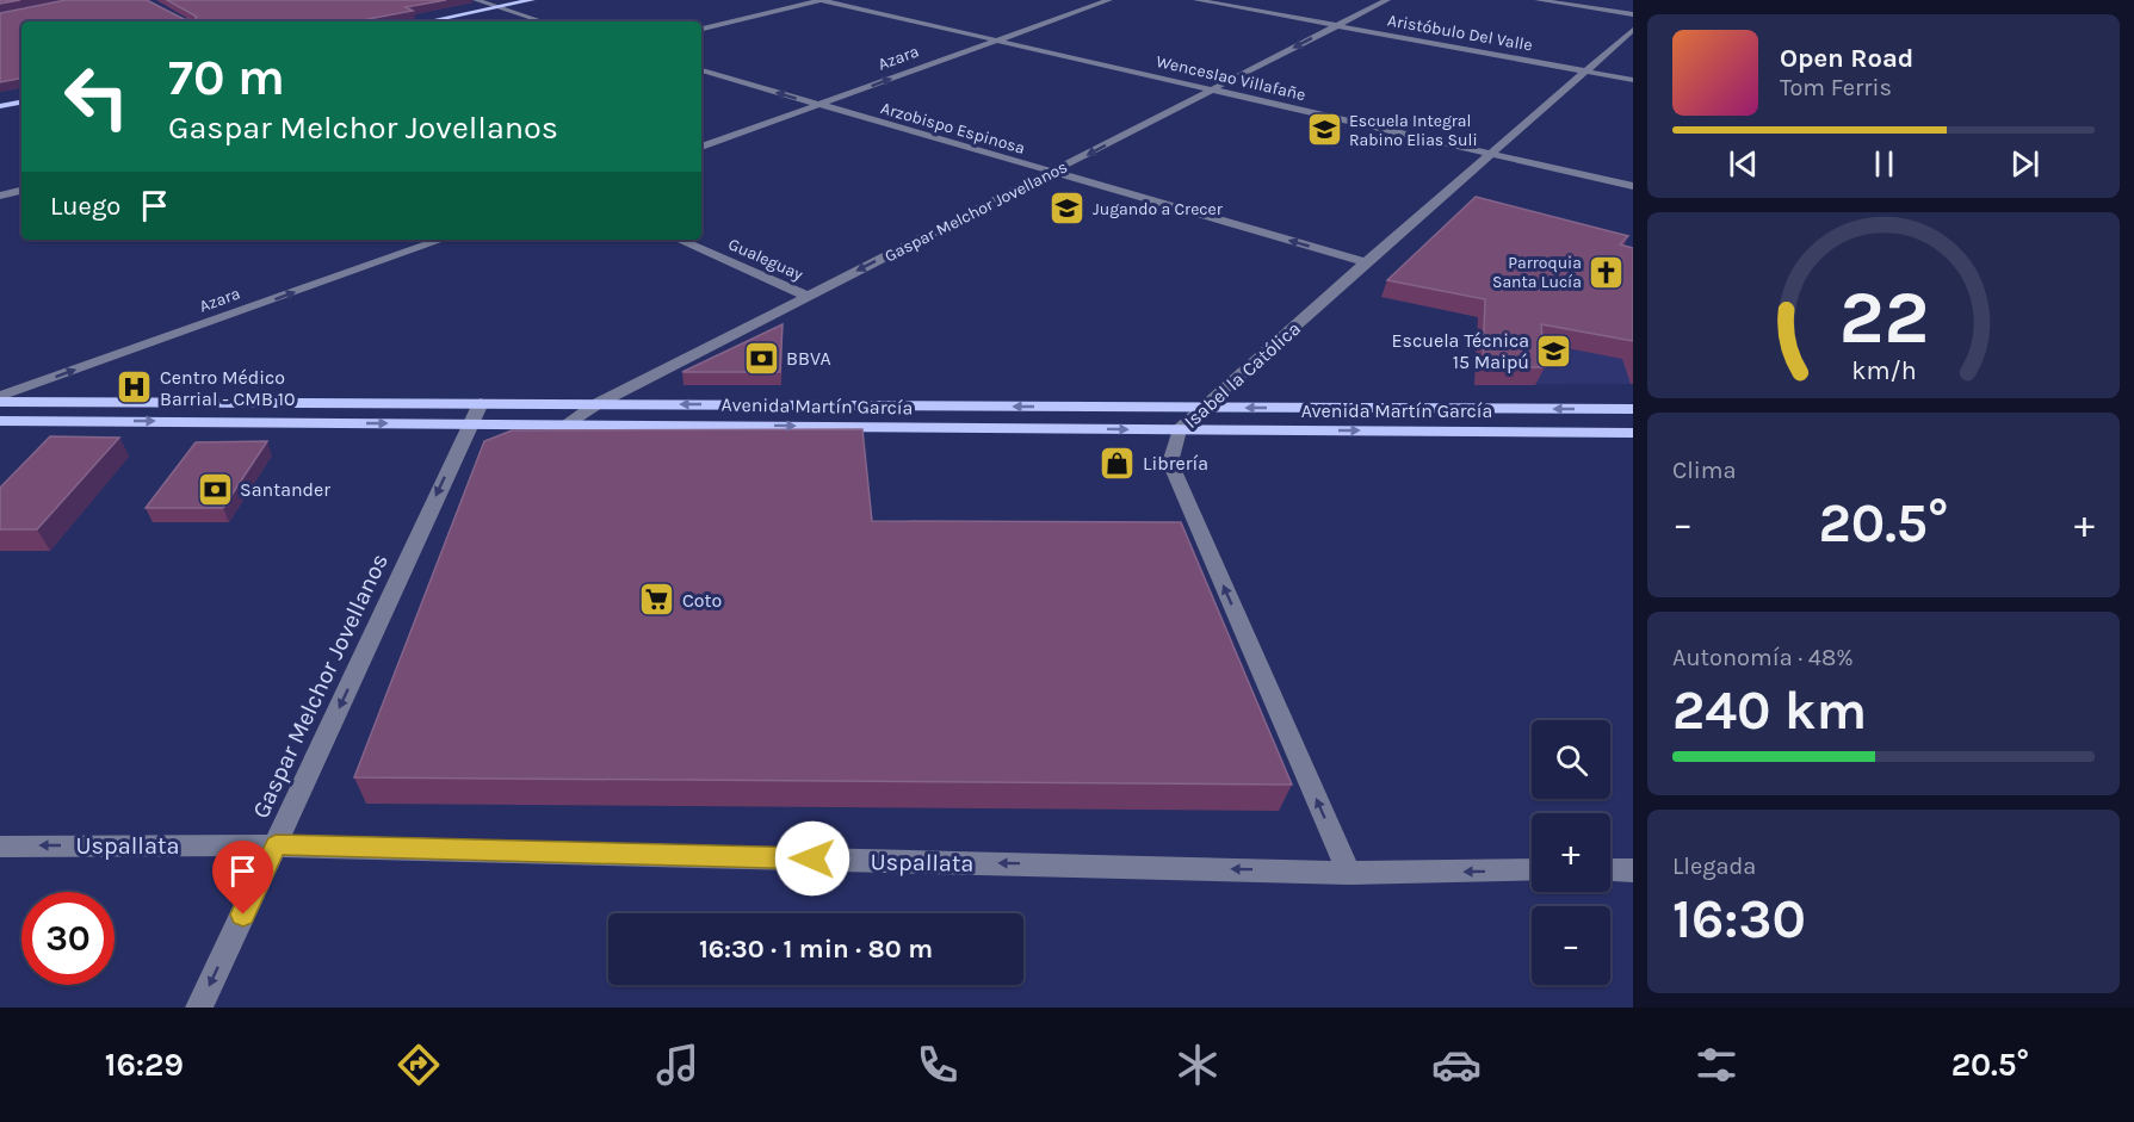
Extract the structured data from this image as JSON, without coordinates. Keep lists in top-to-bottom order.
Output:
{
  "streets": {
    "main road": ["Avenida Martín García"],
    "street": [
      "Aristóbulo Del Valle",
      "Azara",
      "Wenceslao Villafañe",
      "Arzobispo Espinosa",
      "Gaspar Melchor Jovellanos",
      "Gualeguay",
      "Isabel la Católica",
      "Uspallata"
    ]
  },
  "crossings": [
    ["Aristóbulo Del Valle", "Gaspar Melchor Jovellanos"],
    ["Aristóbulo Del Valle", "Isabel la Católica"],
    ["Azara", "Wenceslao Villafañe"],
    ["Azara", "Arzobispo Espinosa"],
    ["Wenceslao Villafañe", "Gaspar Melchor Jovellanos"],
    ["Wenceslao Villafañe", "Isabel la Católica"],
    ["Arzobispo Espinosa", "Gaspar Melchor Jovellanos"],
    ["Arzobispo Espinosa", "Isabel la Católica"],
    ["Gaspar Melchor Jovellanos", "Gualeguay"],
    ["Gaspar Melchor Jovellanos", "Avenida Martín García"],
    ["Gaspar Melchor Jovellanos", "Uspallata"],
    ["Isabel la Católica", "Avenida Martín García"],
    ["Isabel la Católica", "Uspallata"]
  ],
  "one_way": [
    "Azara",
    "Arzobispo Espinosa",
    "Gaspar Melchor Jovellanos",
    "Isabel la Católica",
    "Uspallata"
  ],
  "places": {
    "school or university": ["Escuela Integral Rabino Elias Suli", "Jugando a Crecer", "Escuela Técnica 15 Maipú"],
    "church": ["Parroquia Santa Lucía"],
    "bank": ["BBVA", "Santander"],
    "hospital": ["Centro Médico Barrial - CMB 10"],
    "shop": ["Librería"],
    "supermarket": ["Coto"]
  },
  "page": {
    "turn": ["70 m", "Gaspar Melchor Jovellanos"],
    "song": ["Open Road", "Tom Ferris"],
    "then": "Luego",
    "tile": [
      "Clima",
      ["Autonomía · 48%", "240 km"],
      ["Llegada", "16:30"]
    ],
    "heat": ["−", "20.5°", "+"],
    "map_buttons": ["+", "−"],
    "limit": "30",
    "trip": "16:30 · 1 min · 80 m",
    "tabs": ["16:29", "20.5°"],
    "gauge": ["22", "km/h"]
  }
}
